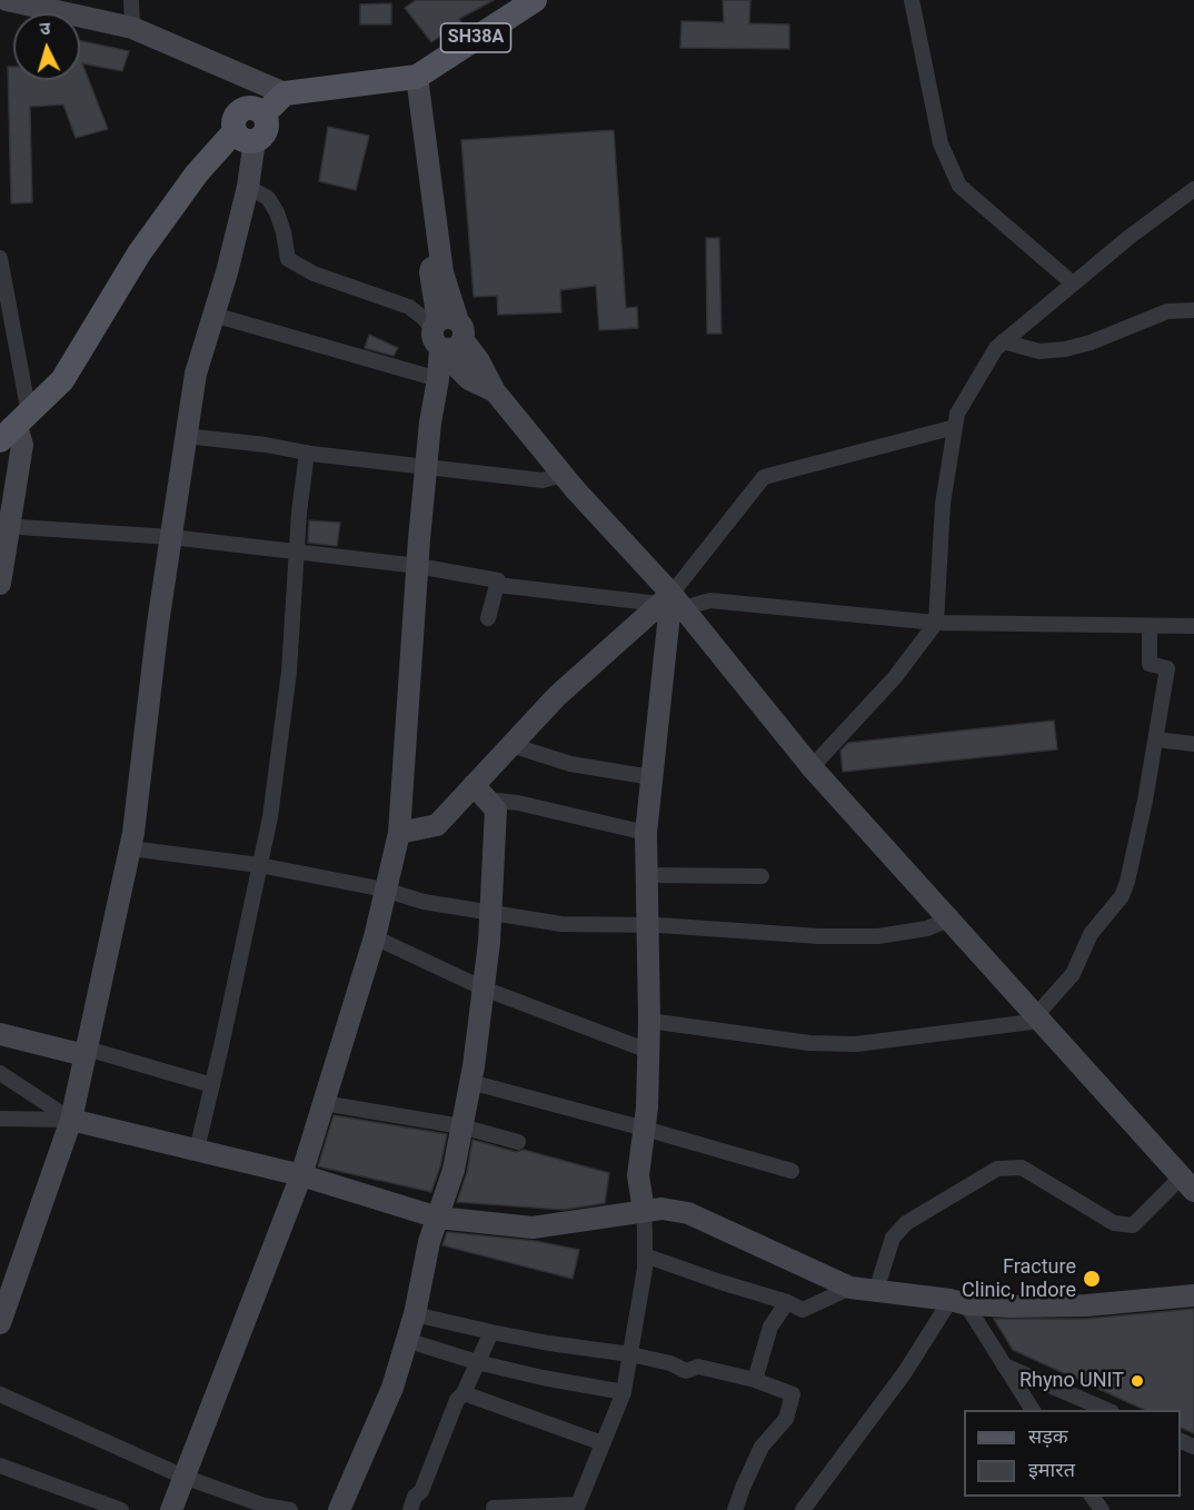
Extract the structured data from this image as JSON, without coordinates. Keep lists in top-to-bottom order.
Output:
{
  "streets": {
    "main road": ["SH38A"]
  },
  "places": ["Fracture Clinic, Indore", "Rhyno UNIT"],
  "legend": ["सड़क", "इमारत"],
  "north": "top"
}
